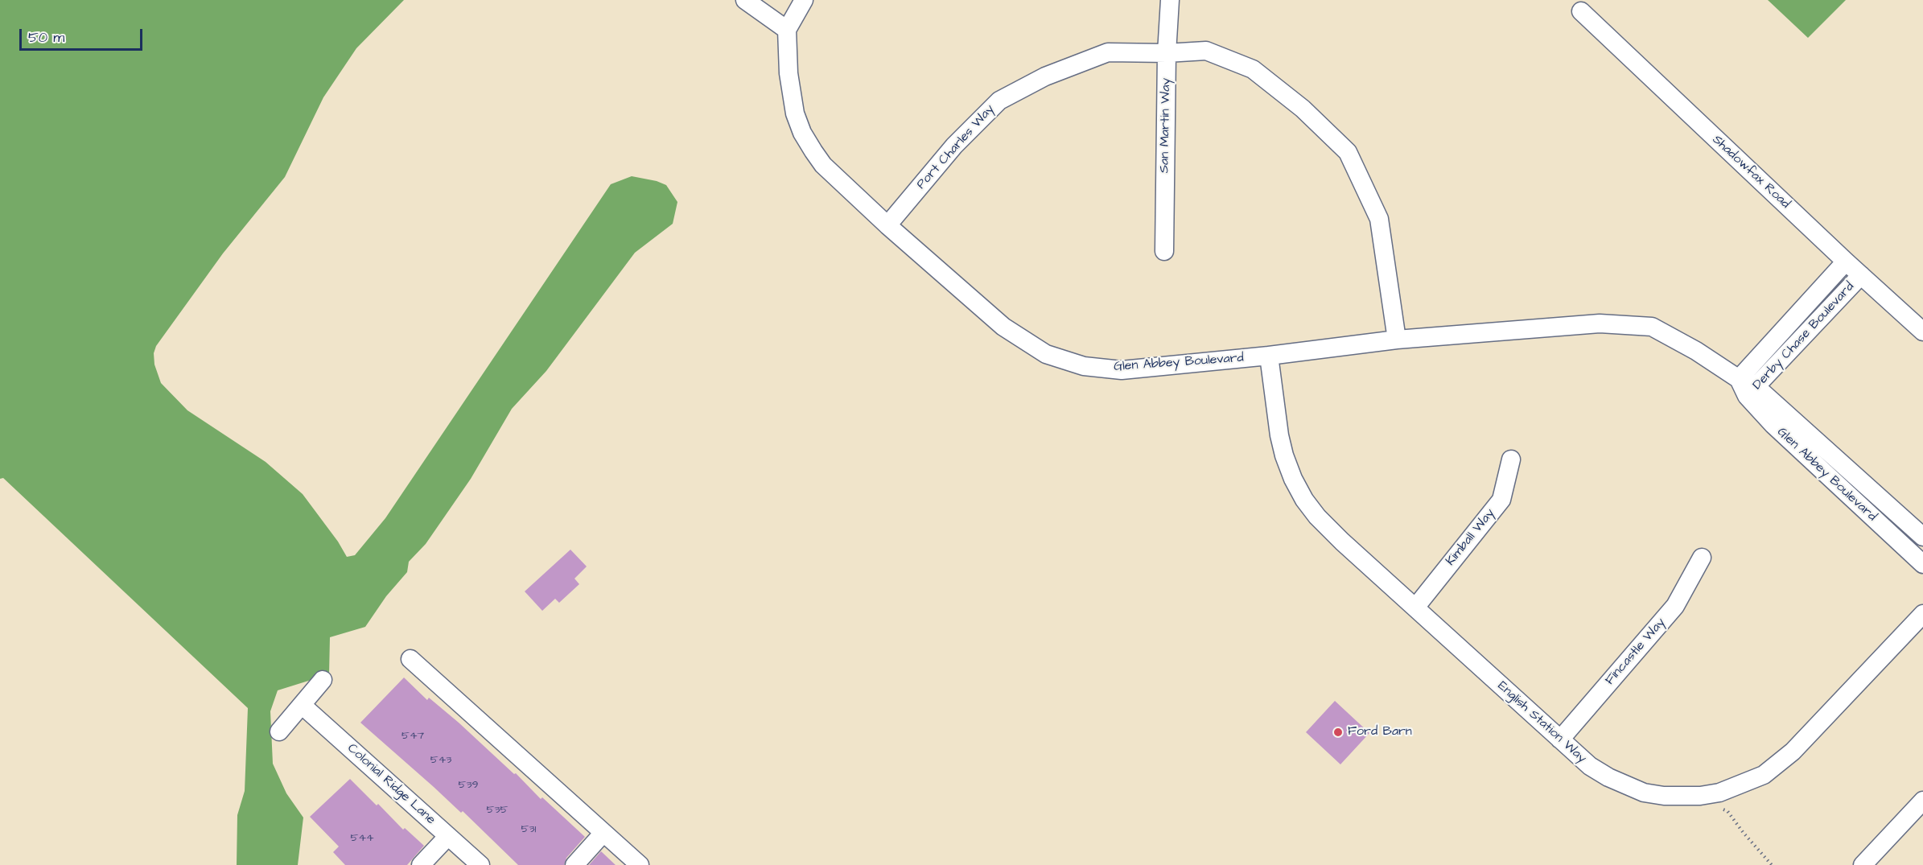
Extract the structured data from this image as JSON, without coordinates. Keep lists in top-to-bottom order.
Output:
{
  "streets": {
    "street": [
      "San Martin Way",
      "Port Charles Way",
      "Shadowfax Road",
      "Derby Chase Boulevard",
      "Glen Abbey Boulevard",
      "Kimball Way",
      "Fincastle Way",
      "English Station Way",
      "Colonial Ridge Lane"
    ]
  },
  "crossings": [
    ["San Martin Way", "Port Charles Way"],
    ["Port Charles Way", "Glen Abbey Boulevard"],
    ["Shadowfax Road", "Derby Chase Boulevard"],
    ["Derby Chase Boulevard", "Glen Abbey Boulevard"],
    ["Glen Abbey Boulevard", "English Station Way"],
    ["Kimball Way", "English Station Way"],
    ["Fincastle Way", "English Station Way"]
  ],
  "places": ["Ford Barn"],
  "house_numbers": [
    "547",
    "543",
    "539",
    "535",
    "531",
    "544"
  ],
  "scale_bar": "50 m"
}
